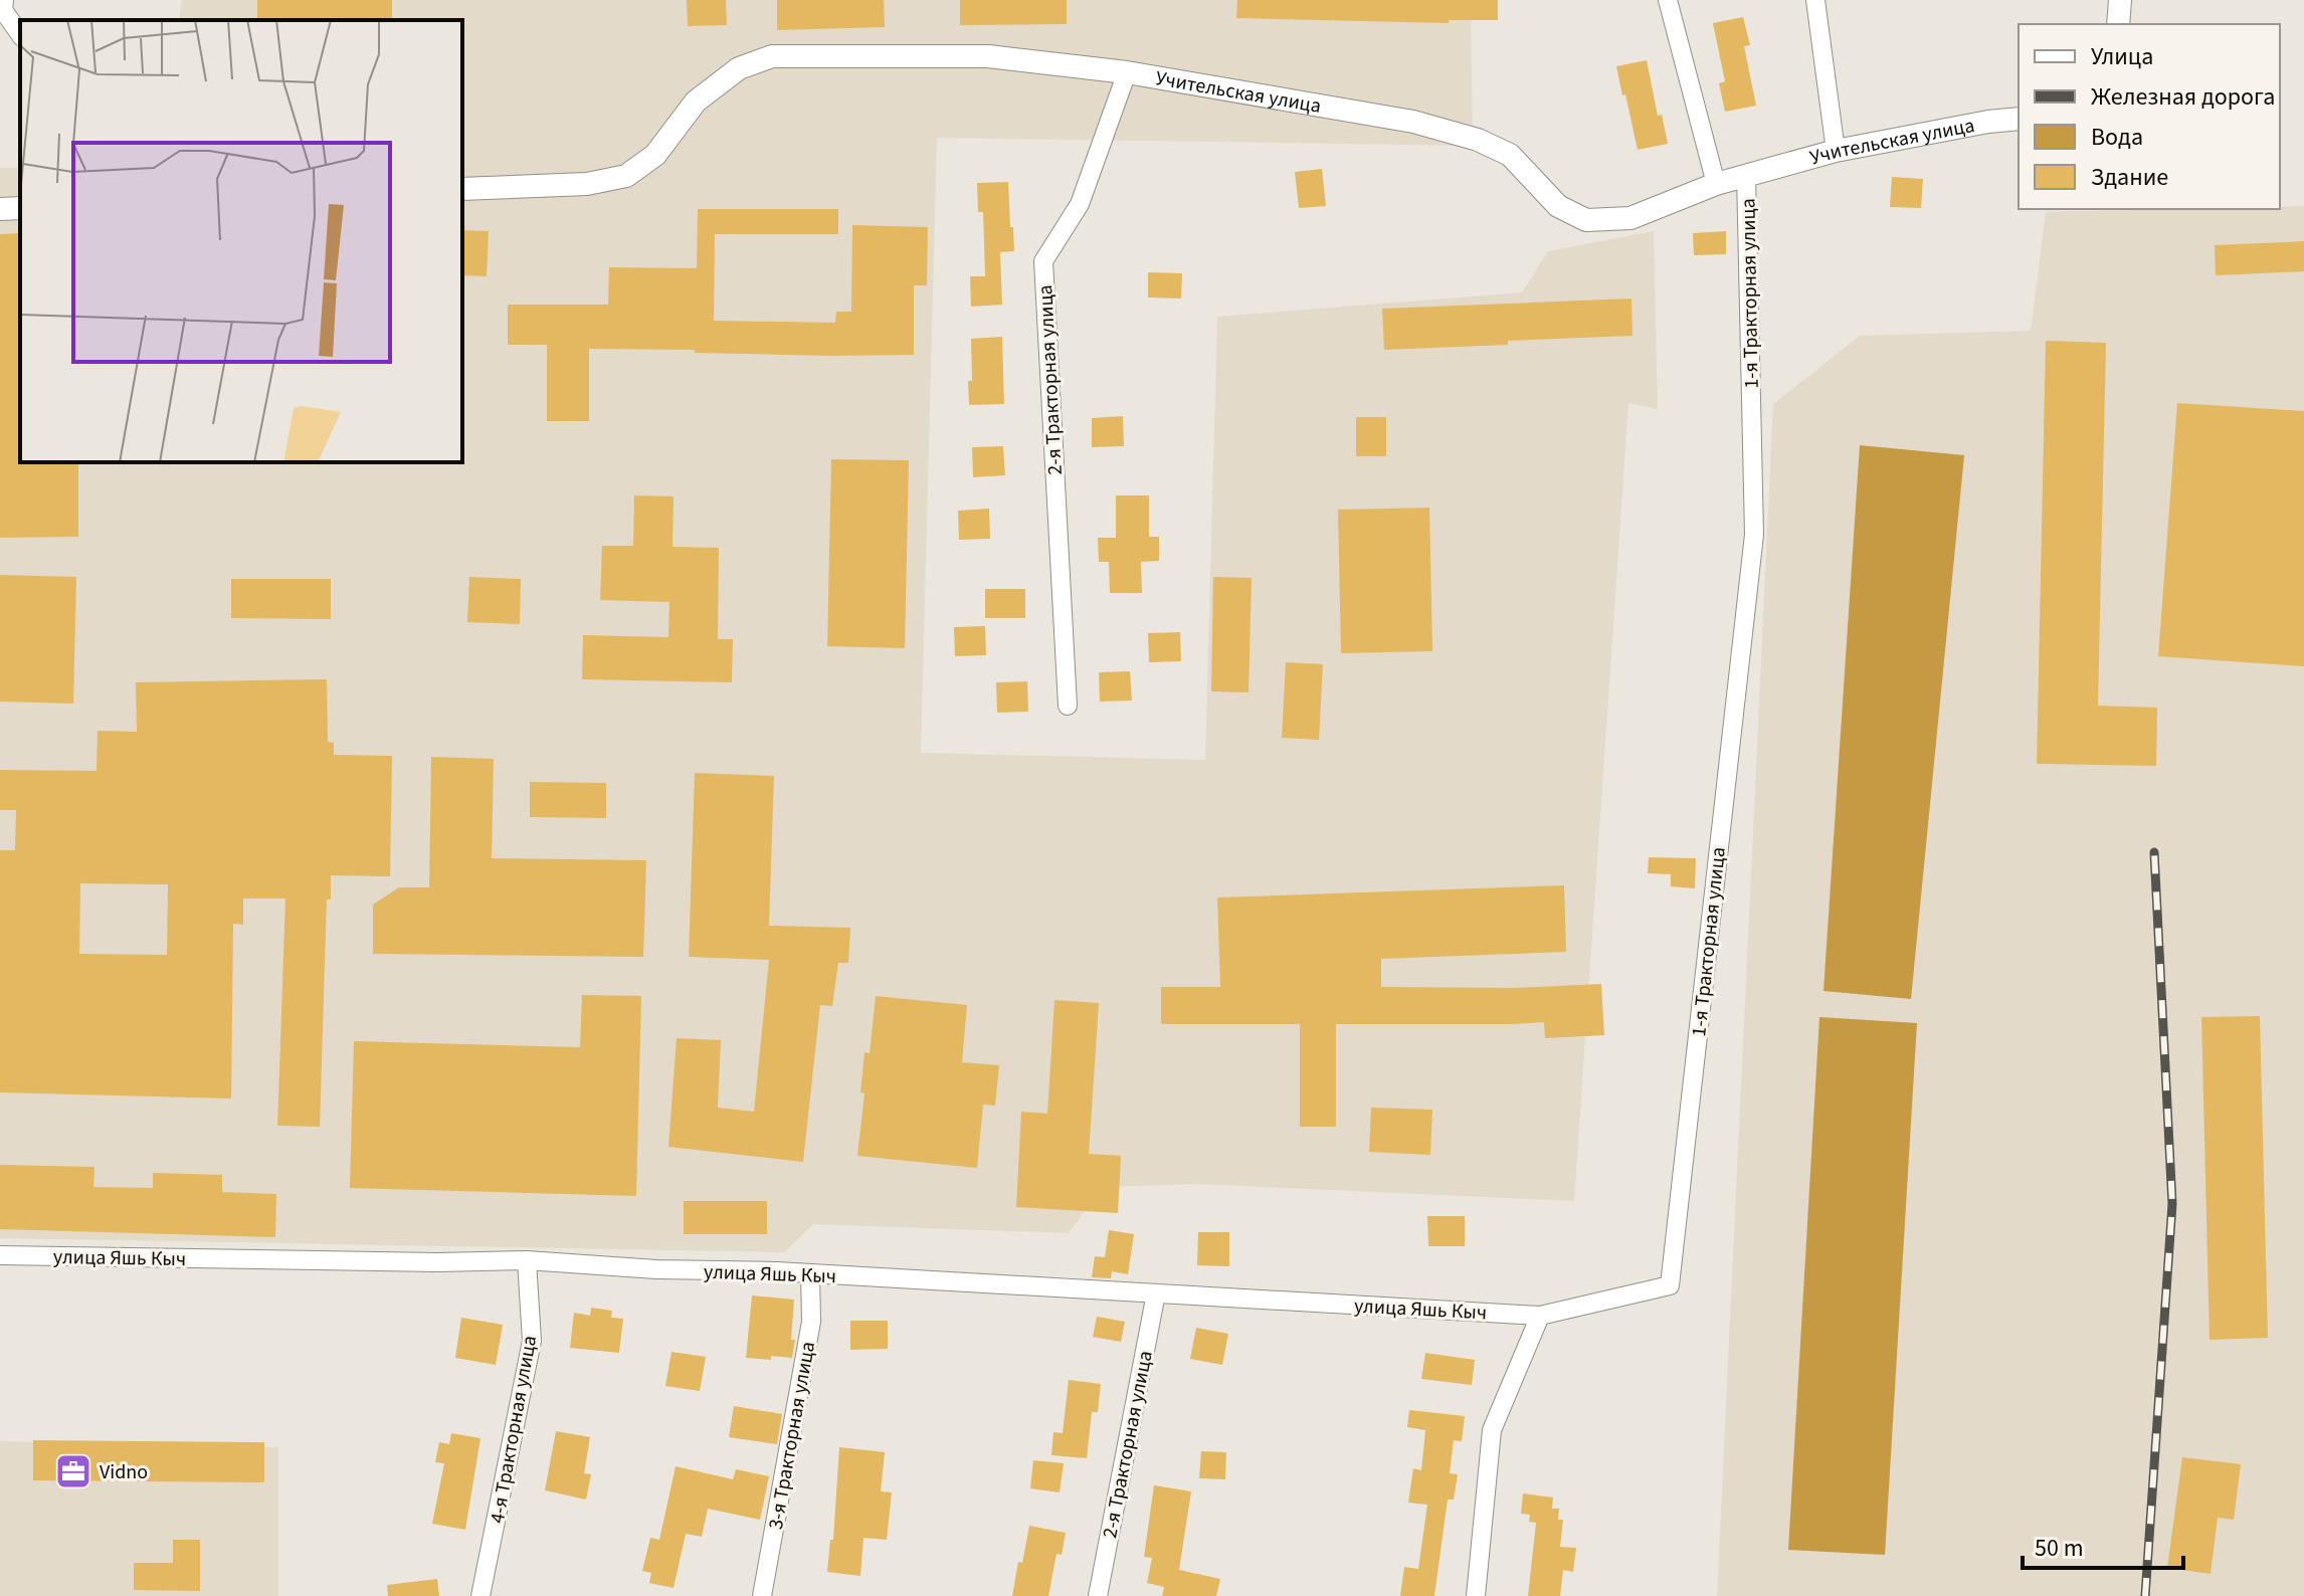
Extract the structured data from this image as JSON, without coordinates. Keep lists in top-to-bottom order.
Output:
{
  "streets": {
    "street": [
      "Учительская улица",
      "1-я Тракторная улица",
      "2-я Тракторная улица",
      "улица Яшь Кыч",
      "4-я Тракторная улица",
      "3-я Тракторная улица"
    ]
  },
  "crossings": [
    ["Учительская улица", "1-я Тракторная улица"],
    ["Учительская улица", "2-я Тракторная улица"],
    ["1-я Тракторная улица", "улица Яшь Кыч"],
    ["2-я Тракторная улица", "улица Яшь Кыч"],
    ["улица Яшь Кыч", "4-я Тракторная улица"],
    ["улица Яшь Кыч", "3-я Тракторная улица"]
  ],
  "places": {
    "office": ["Vidno"]
  },
  "legend": [
    "Улица",
    "Железная дорога",
    "Вода",
    "Здание"
  ],
  "scale_bar": "50 m"
}
